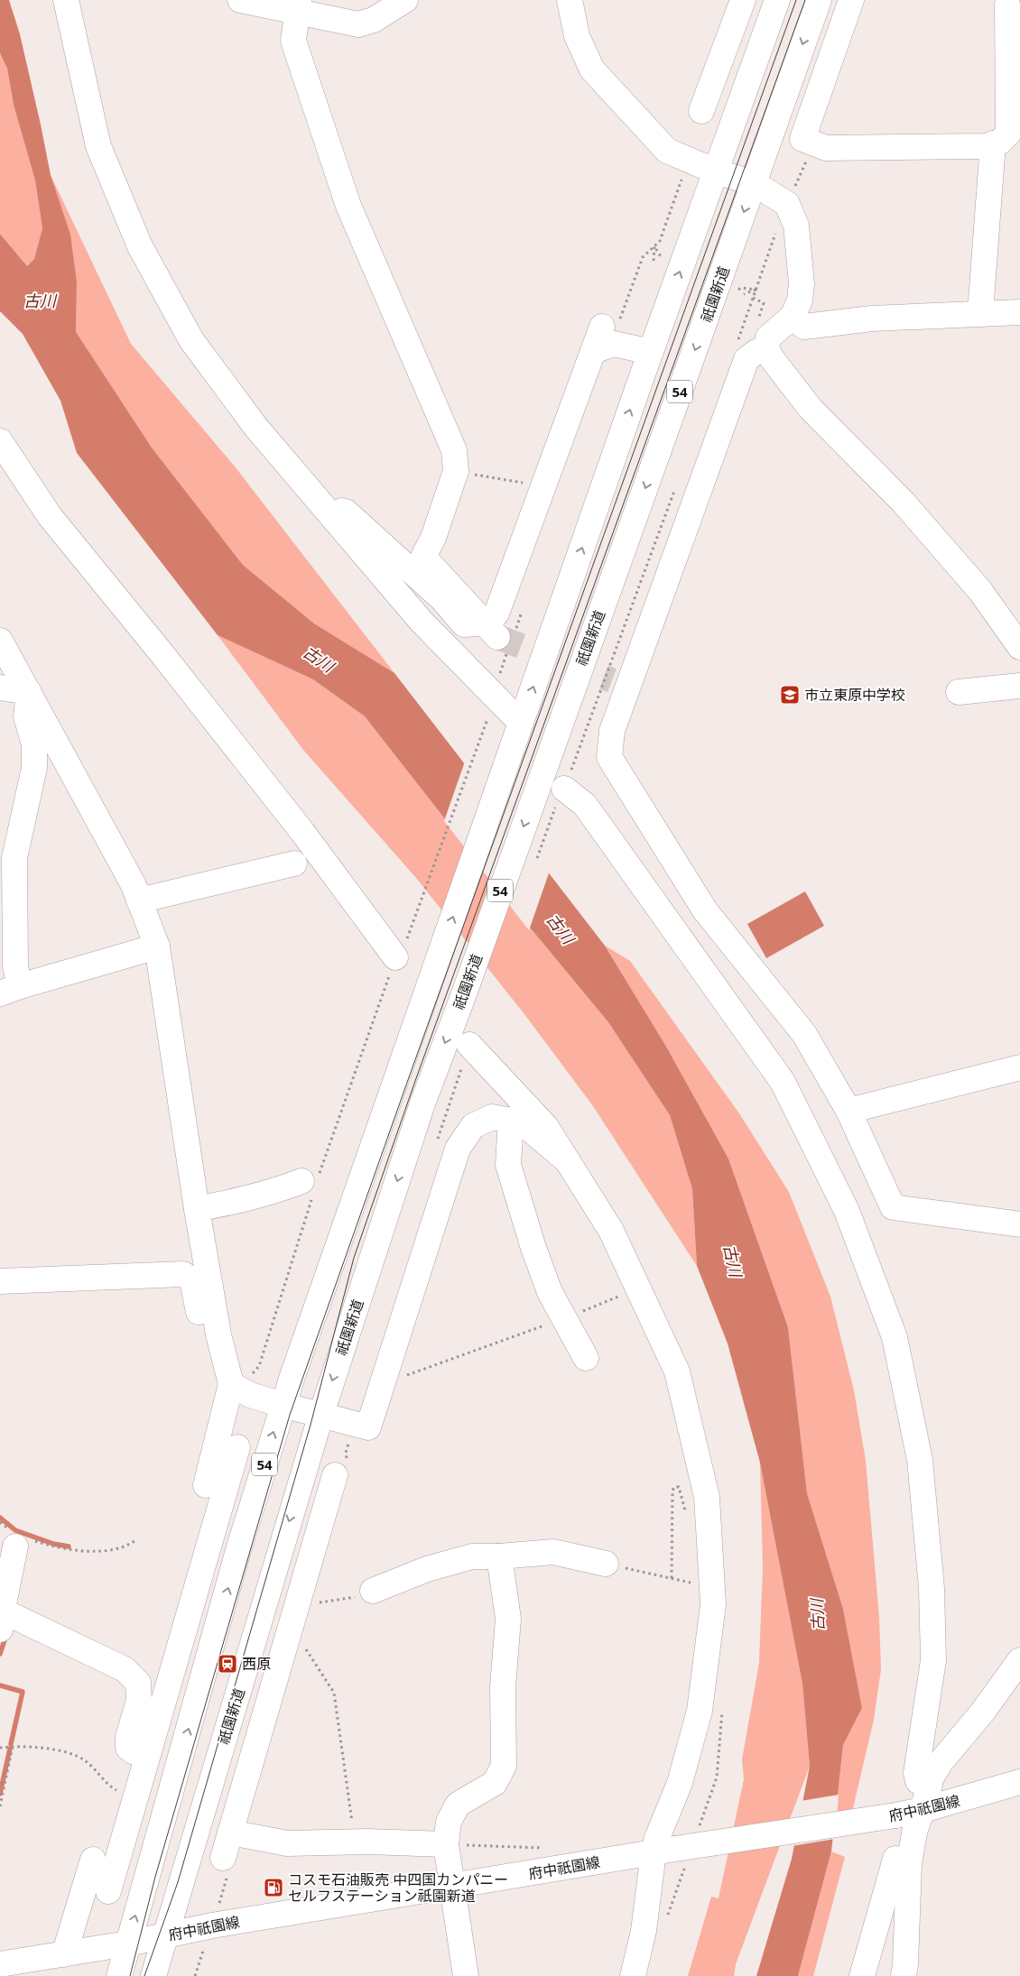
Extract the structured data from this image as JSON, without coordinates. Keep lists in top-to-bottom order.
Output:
{
  "streets": {
    "main road": ["祇園新道", "54", "府中祇園線"]
  },
  "crossings": [
    ["祇園新道", "府中祇園線"],
    ["54", "府中祇園線"]
  ],
  "water": ["古川"],
  "places": {
    "school or university": ["市立東原中学校"],
    "station": ["西原"],
    "fuel station": ["コスモ石油販売 中四国カンパニー セルフステーション祇園新道"]
  }
}
